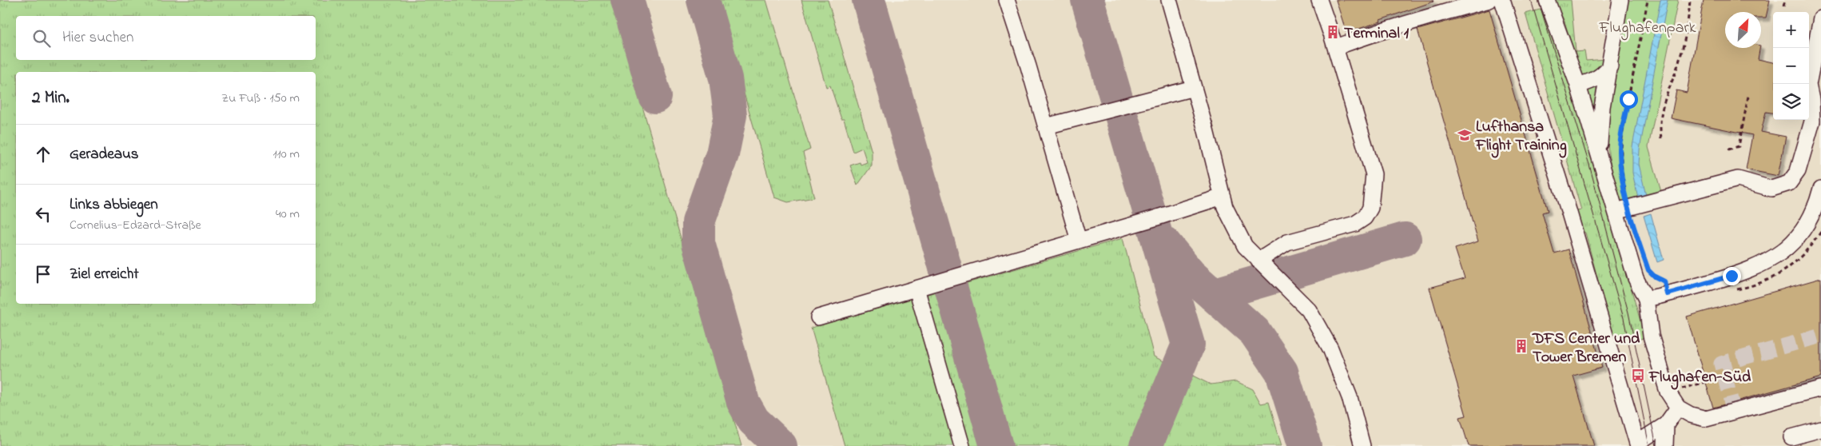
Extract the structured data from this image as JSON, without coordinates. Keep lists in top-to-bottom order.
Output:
{
  "parks": ["Flughafenpark"],
  "places": {
    "building": ["Terminal 1", "DFS Center und Tower Bremen"],
    "school or university": ["Lufthansa Flight Training"],
    "bus stop": ["Flughafen-Süd"]
  },
  "north": "top right",
  "page": {
    "map_buttons": ["+", "−"],
    "search": "Hier suchen",
    "heading": ["2 Min.", "Zu Fuß · 150 m"],
    "list": [
      ["Geradeaus", "110 m"],
      ["Links abbiegen", "Cornelius-Edzard-Straße", "40 m"],
      "Ziel erreicht"
    ]
  }
}
